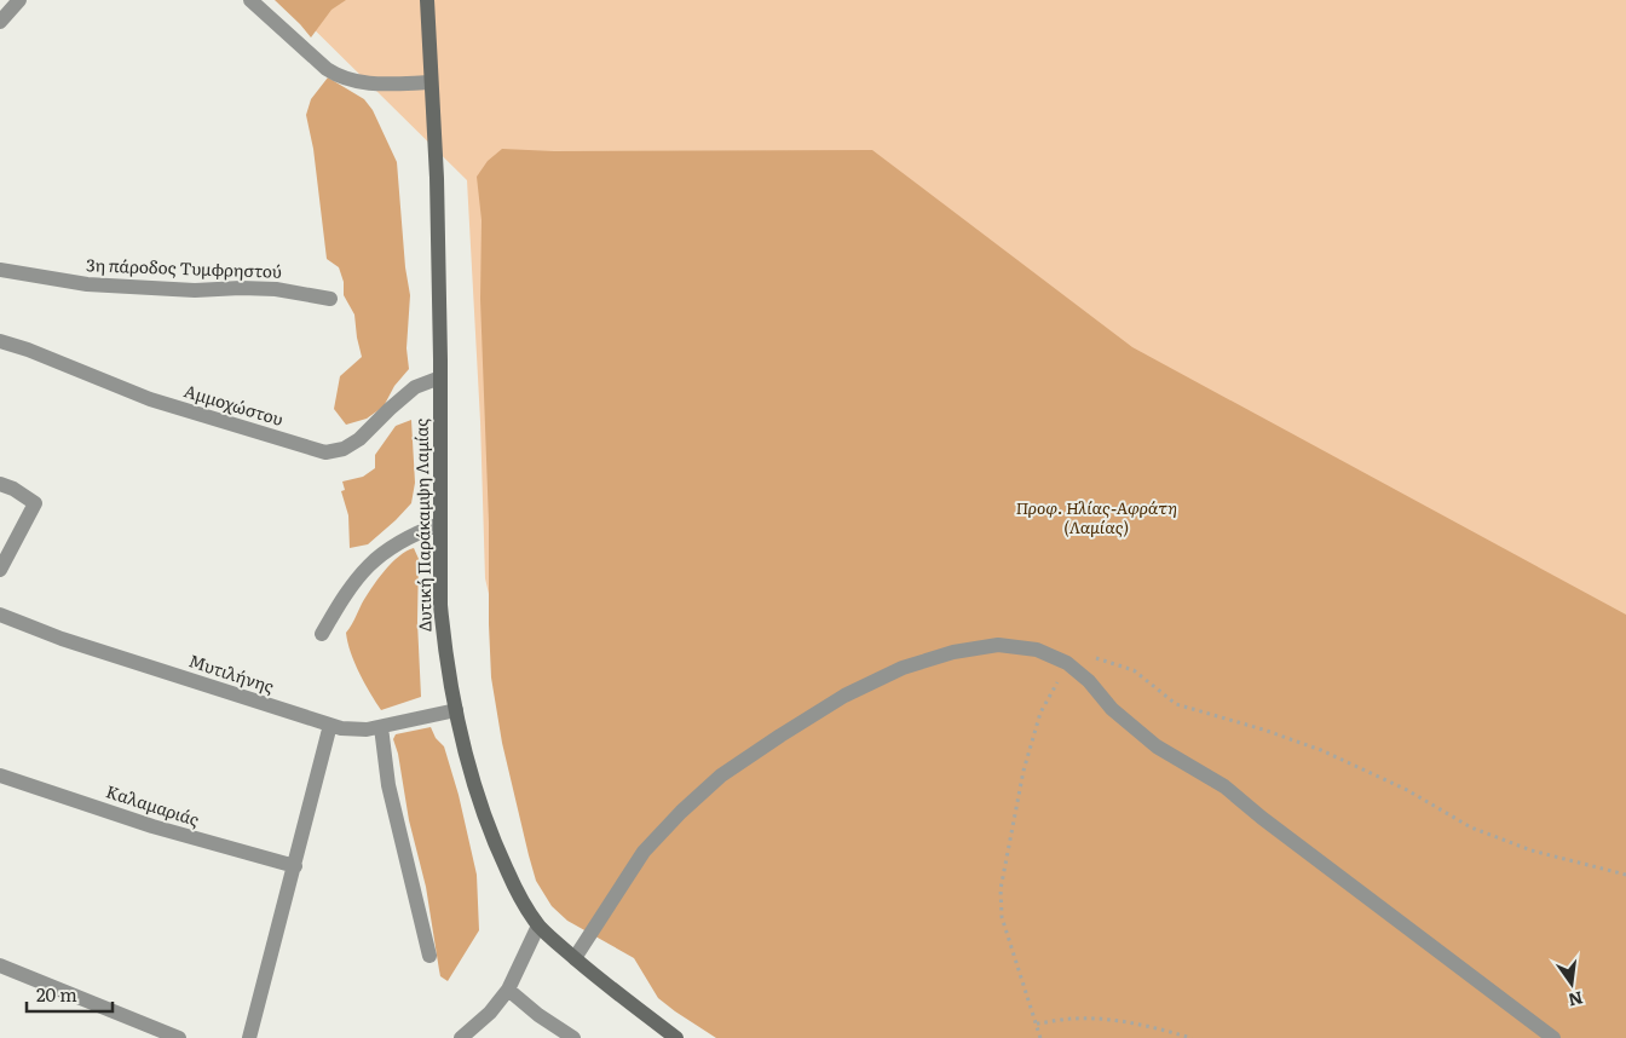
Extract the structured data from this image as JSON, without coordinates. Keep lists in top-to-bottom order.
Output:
{
  "streets": {
    "main road": ["Δυτική Παράκαμψη Λαμίας"],
    "street": [
      "3η πάροδος Τυμφρηστού",
      "Αμμοχώστου",
      "Μυτιλήνης",
      "Καλαμαριάς"
    ]
  },
  "crossings": [
    ["Αμμοχώστου", "Δυτική Παράκαμψη Λαμίας"],
    ["Δυτική Παράκαμψη Λαμίας", "Μυτιλήνης"]
  ],
  "parks": ["Προφ. Ηλίας-Αφράτη (Λαμίας)"],
  "scale_bar": "20 m",
  "north": "bottom"
}
